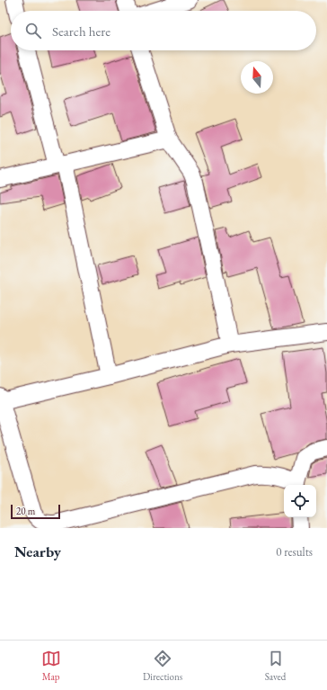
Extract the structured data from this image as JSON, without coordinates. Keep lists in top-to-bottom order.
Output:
{
  "scale_bar": "20 m",
  "north": "top",
  "page": {
    "search": "Search here",
    "scale": "20 m",
    "heading": ["Nearby", "0 results"],
    "nav": ["Map", "Directions", "Saved"]
  }
}
